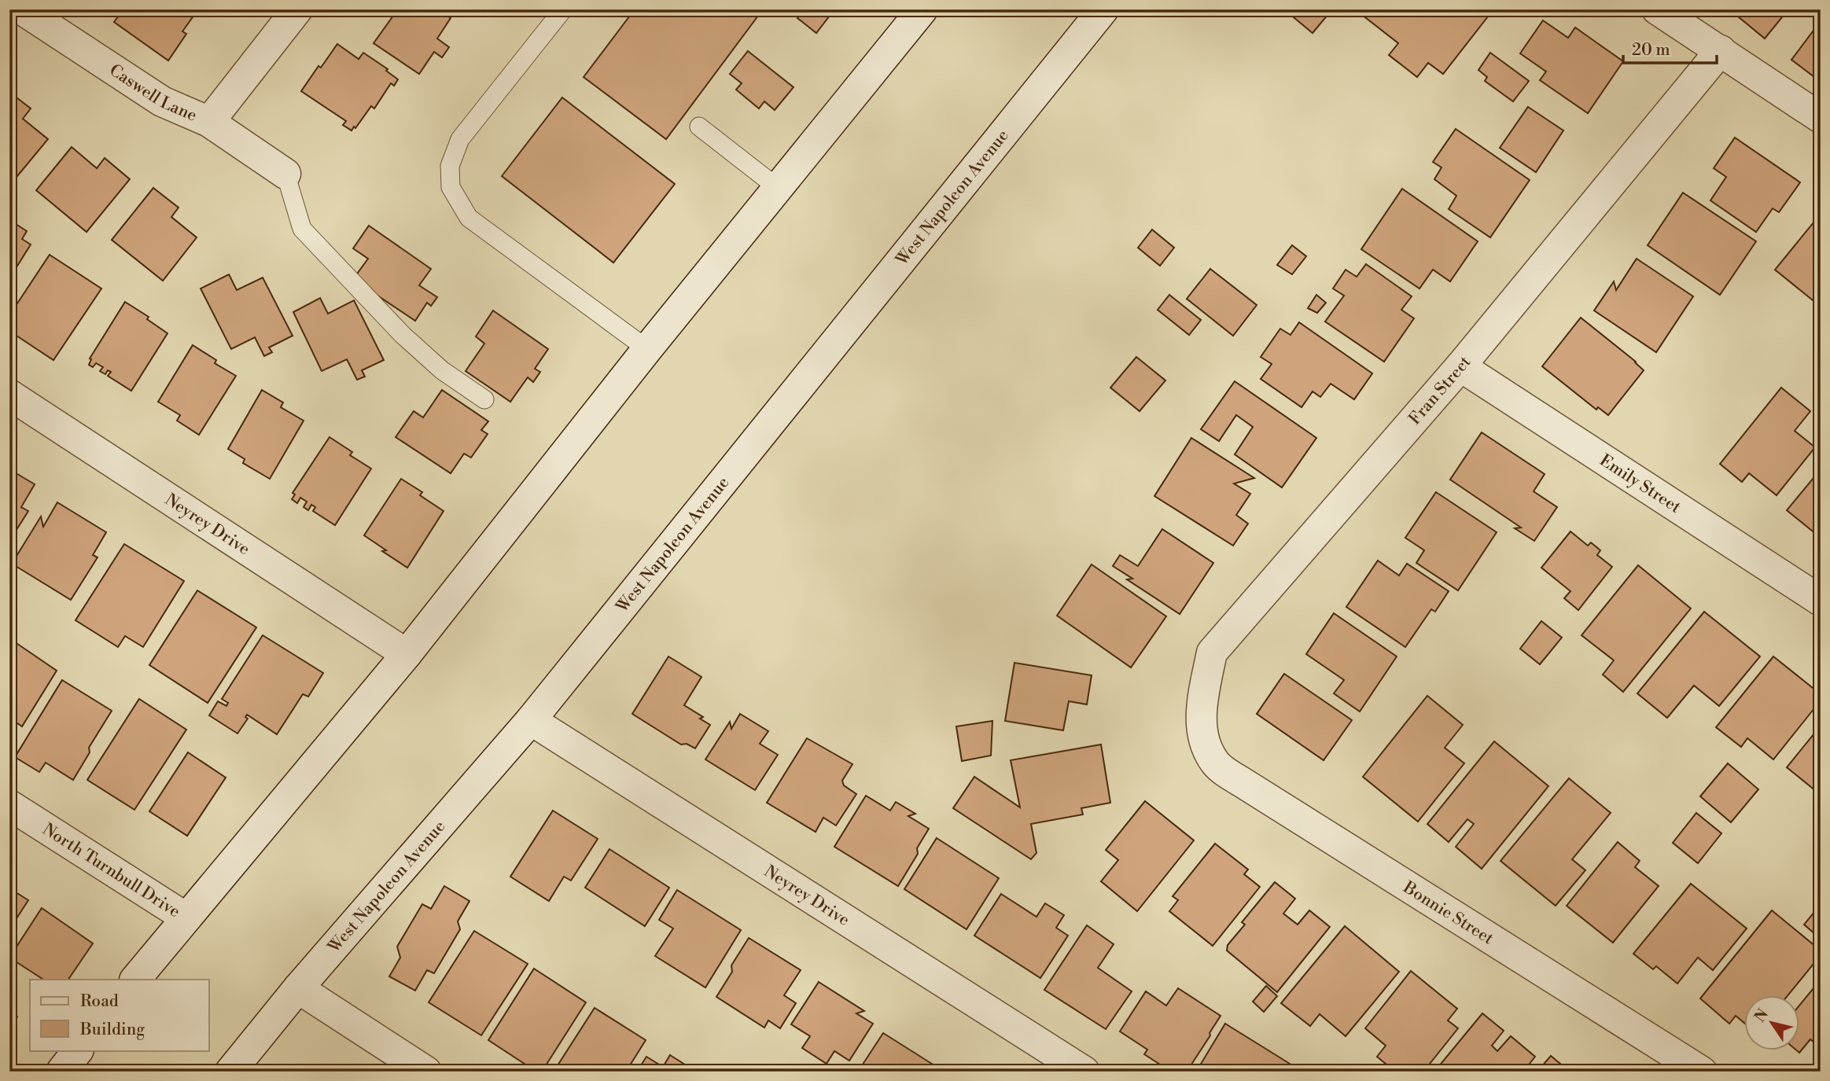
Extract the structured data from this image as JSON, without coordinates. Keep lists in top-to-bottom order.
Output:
{
  "streets": {
    "street": [
      "Caswell Lane",
      "West Napoleon Avenue",
      "Fran Street",
      "Emily Street",
      "Neyrey Drive",
      "North Turnbull Drive",
      "Bonnie Street"
    ]
  },
  "crossings": [
    ["West Napoleon Avenue", "Neyrey Drive"],
    ["Fran Street", "Emily Street"],
    ["Fran Street", "Bonnie Street"]
  ],
  "legend": ["Road", "Building"],
  "scale_bar": "20 m",
  "north": "top left"
}
